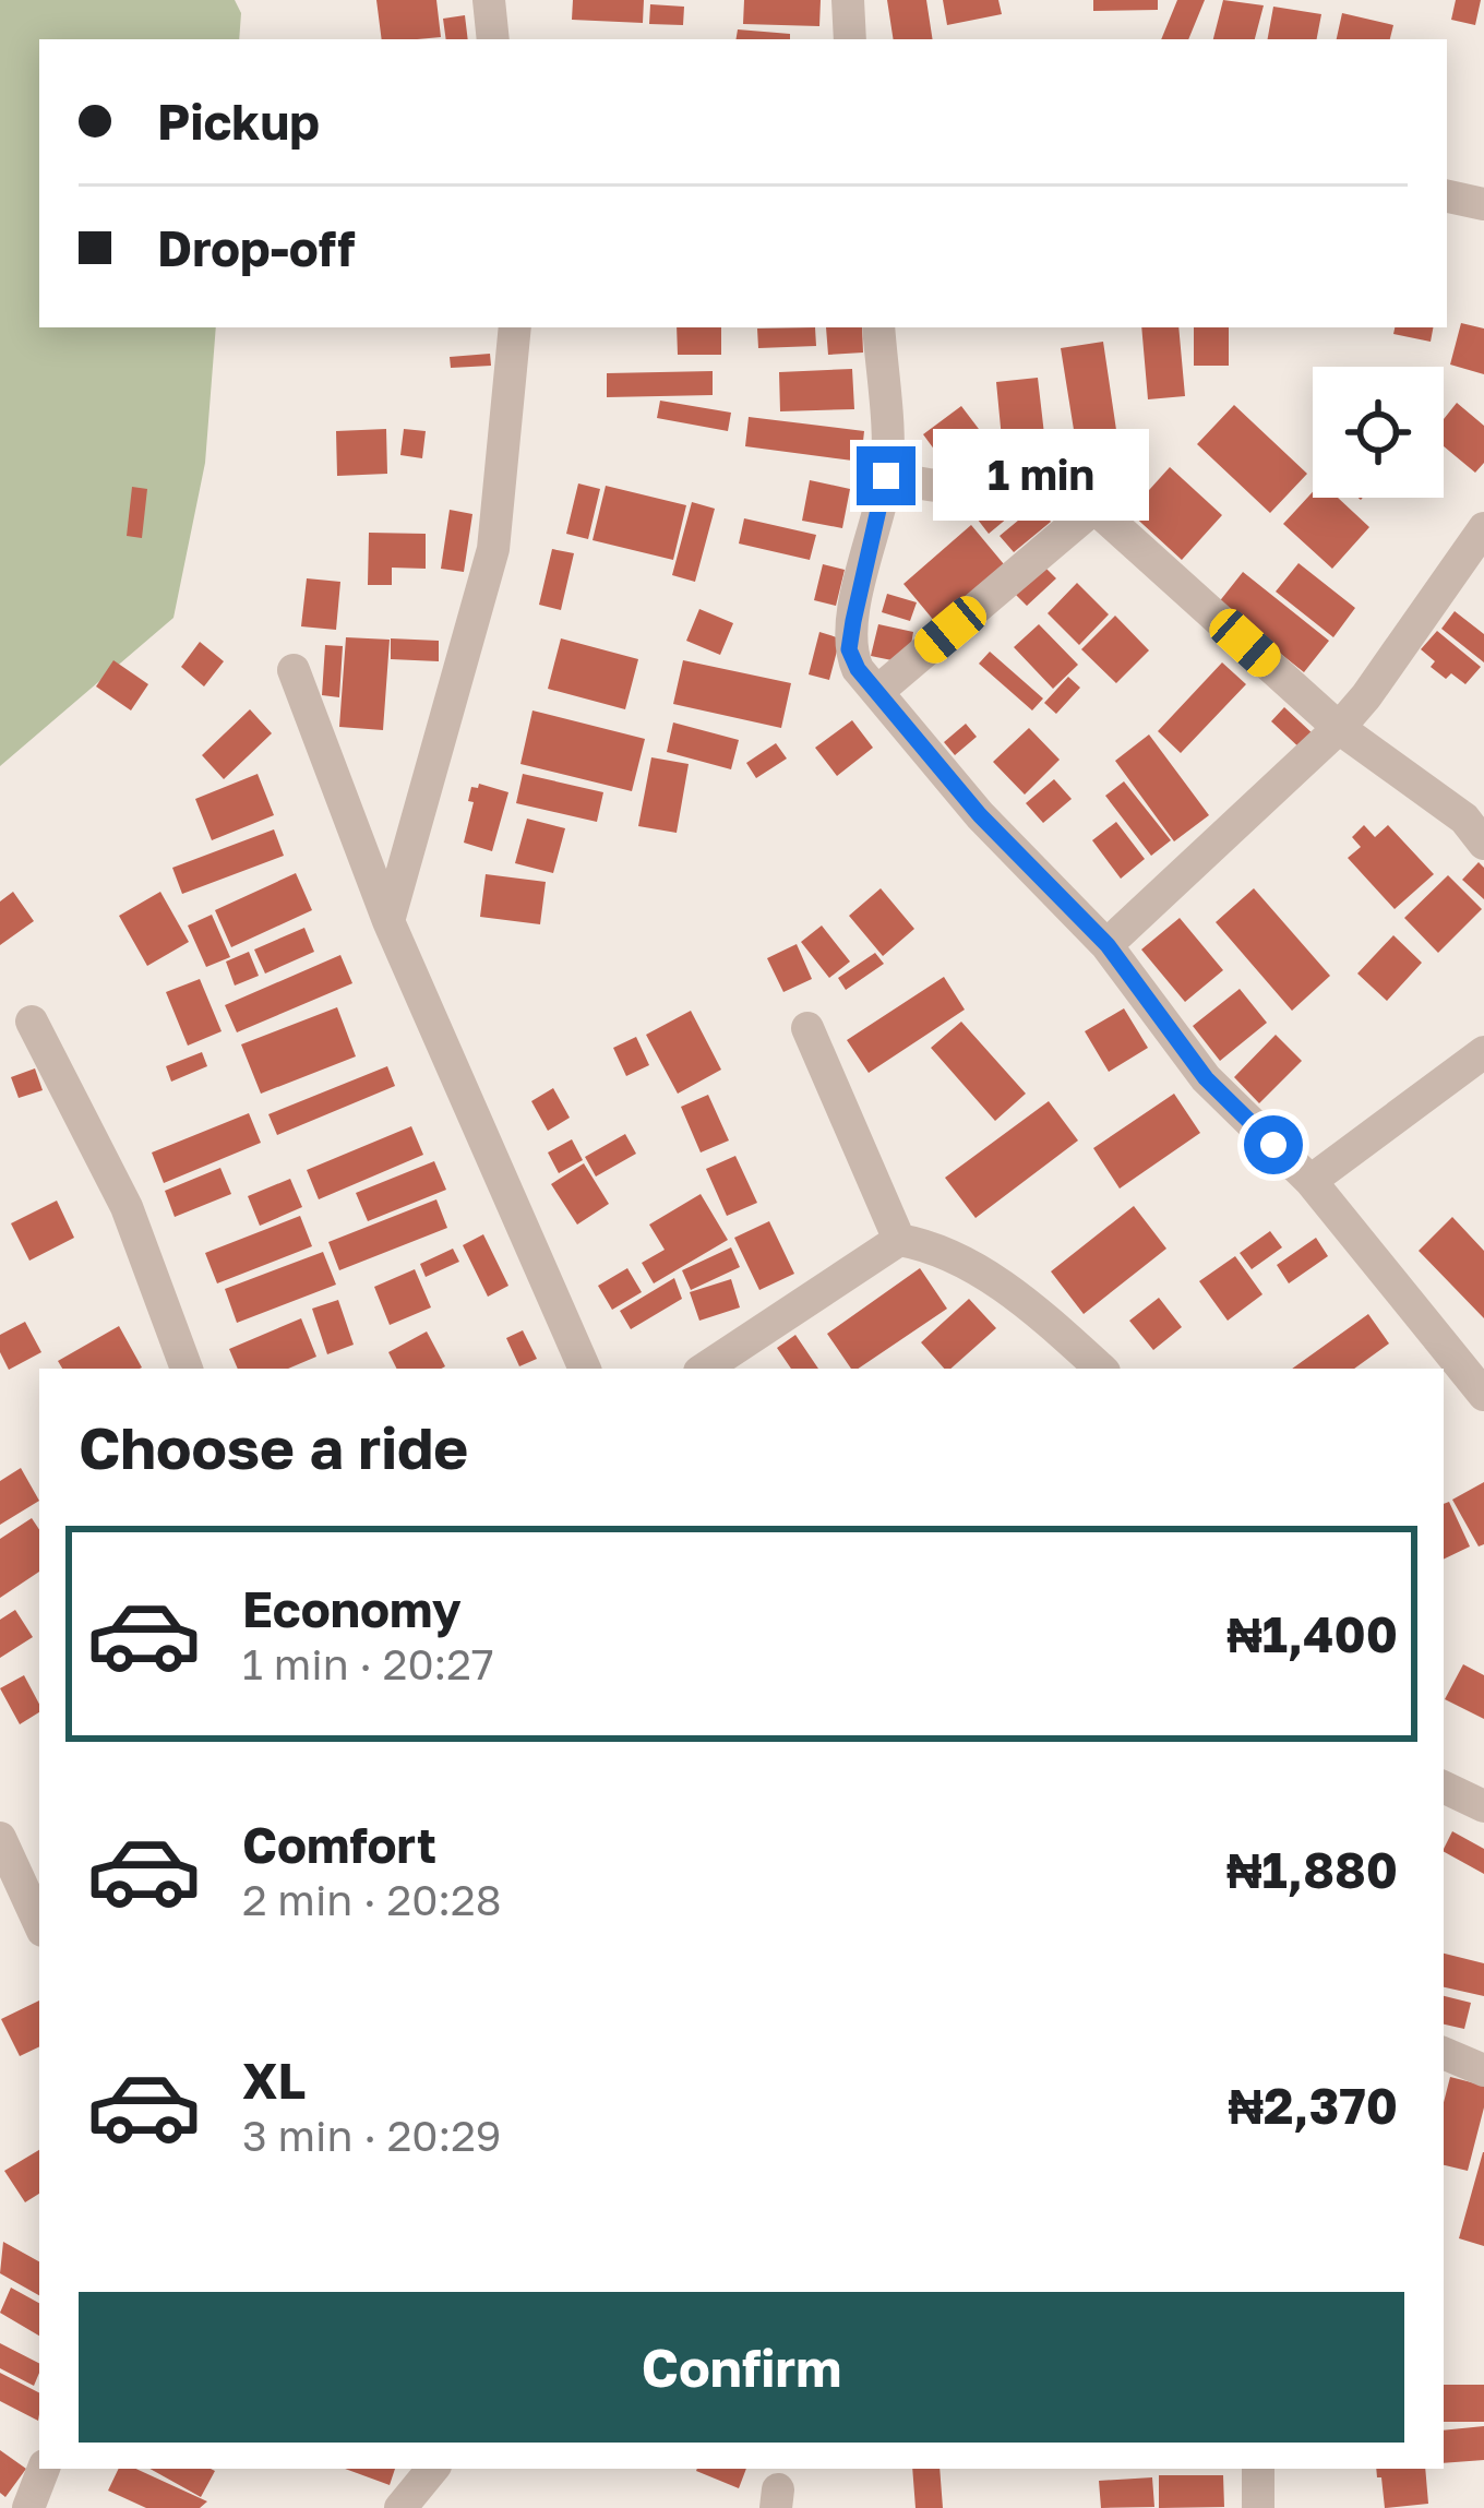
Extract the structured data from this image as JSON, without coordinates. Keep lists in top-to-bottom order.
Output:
{
  "page": {
    "banner": ["Pickup", "Drop-off"],
    "bubble": "1 min",
    "heading": "Choose a ride",
    "list": [
      {
        "name": "Economy",
        "note": "1 min · 20:27",
        "value": "₦1,400"
      },
      {
        "name": "Comfort",
        "note": "2 min · 20:28",
        "value": "₦1,880"
      },
      {
        "name": "XL",
        "note": "3 min · 20:29",
        "value": "₦2,370"
      }
    ],
    "buttons": "Confirm"
  }
}
